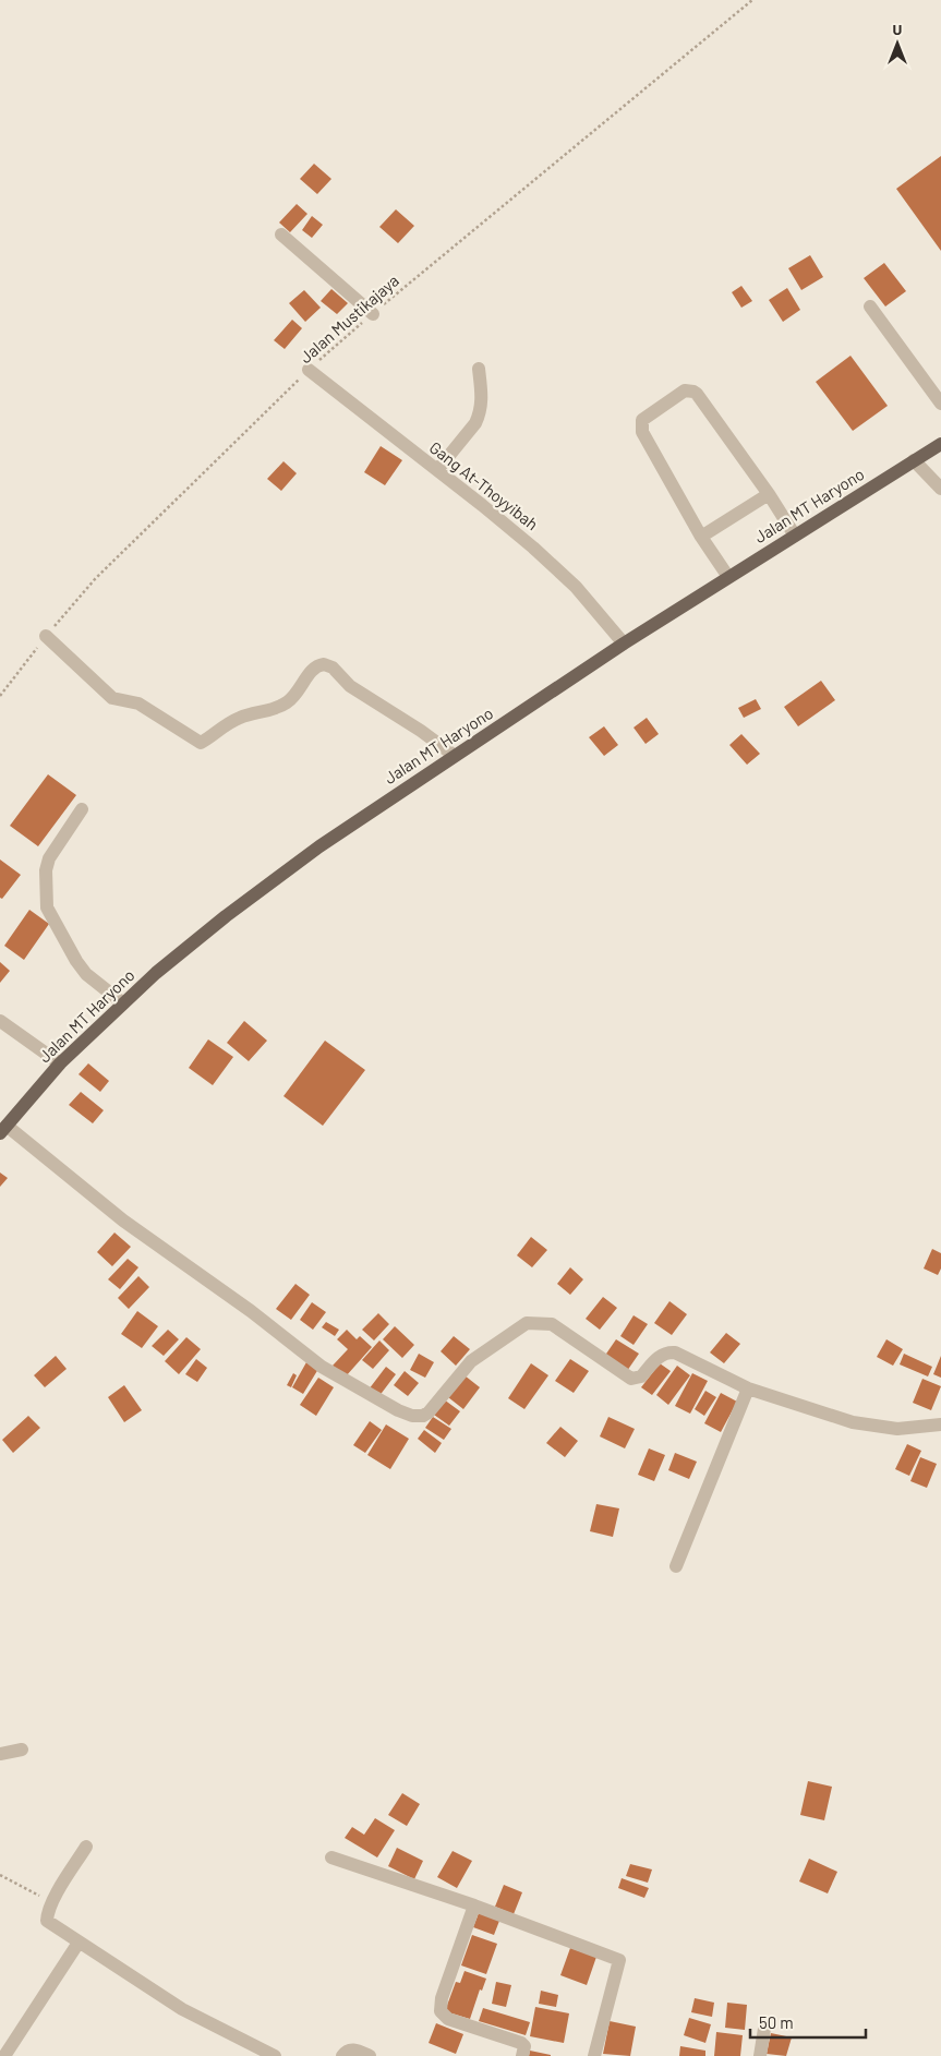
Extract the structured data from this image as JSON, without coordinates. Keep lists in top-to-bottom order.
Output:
{
  "streets": {
    "main road": ["Jalan MT Haryono"],
    "street": ["Gang At-Thoyyibah"],
    "path": ["Jalan Mustikajaya"]
  },
  "crossings": [
    ["Jalan Mustikajaya", "Gang At-Thoyyibah"],
    ["Gang At-Thoyyibah", "Jalan MT Haryono"]
  ],
  "scale_bar": "50 m",
  "north": "top"
}
